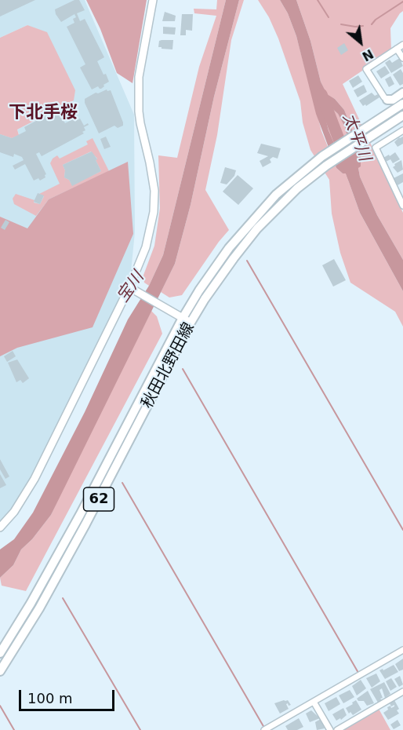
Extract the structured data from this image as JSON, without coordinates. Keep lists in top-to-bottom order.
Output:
{
  "streets": {
    "main road": ["秋田北野田線", "62"]
  },
  "districts": ["下北手桜"],
  "water": ["太平川", "宝川"],
  "scale_bar": "100 m",
  "north": "bottom right"
}
